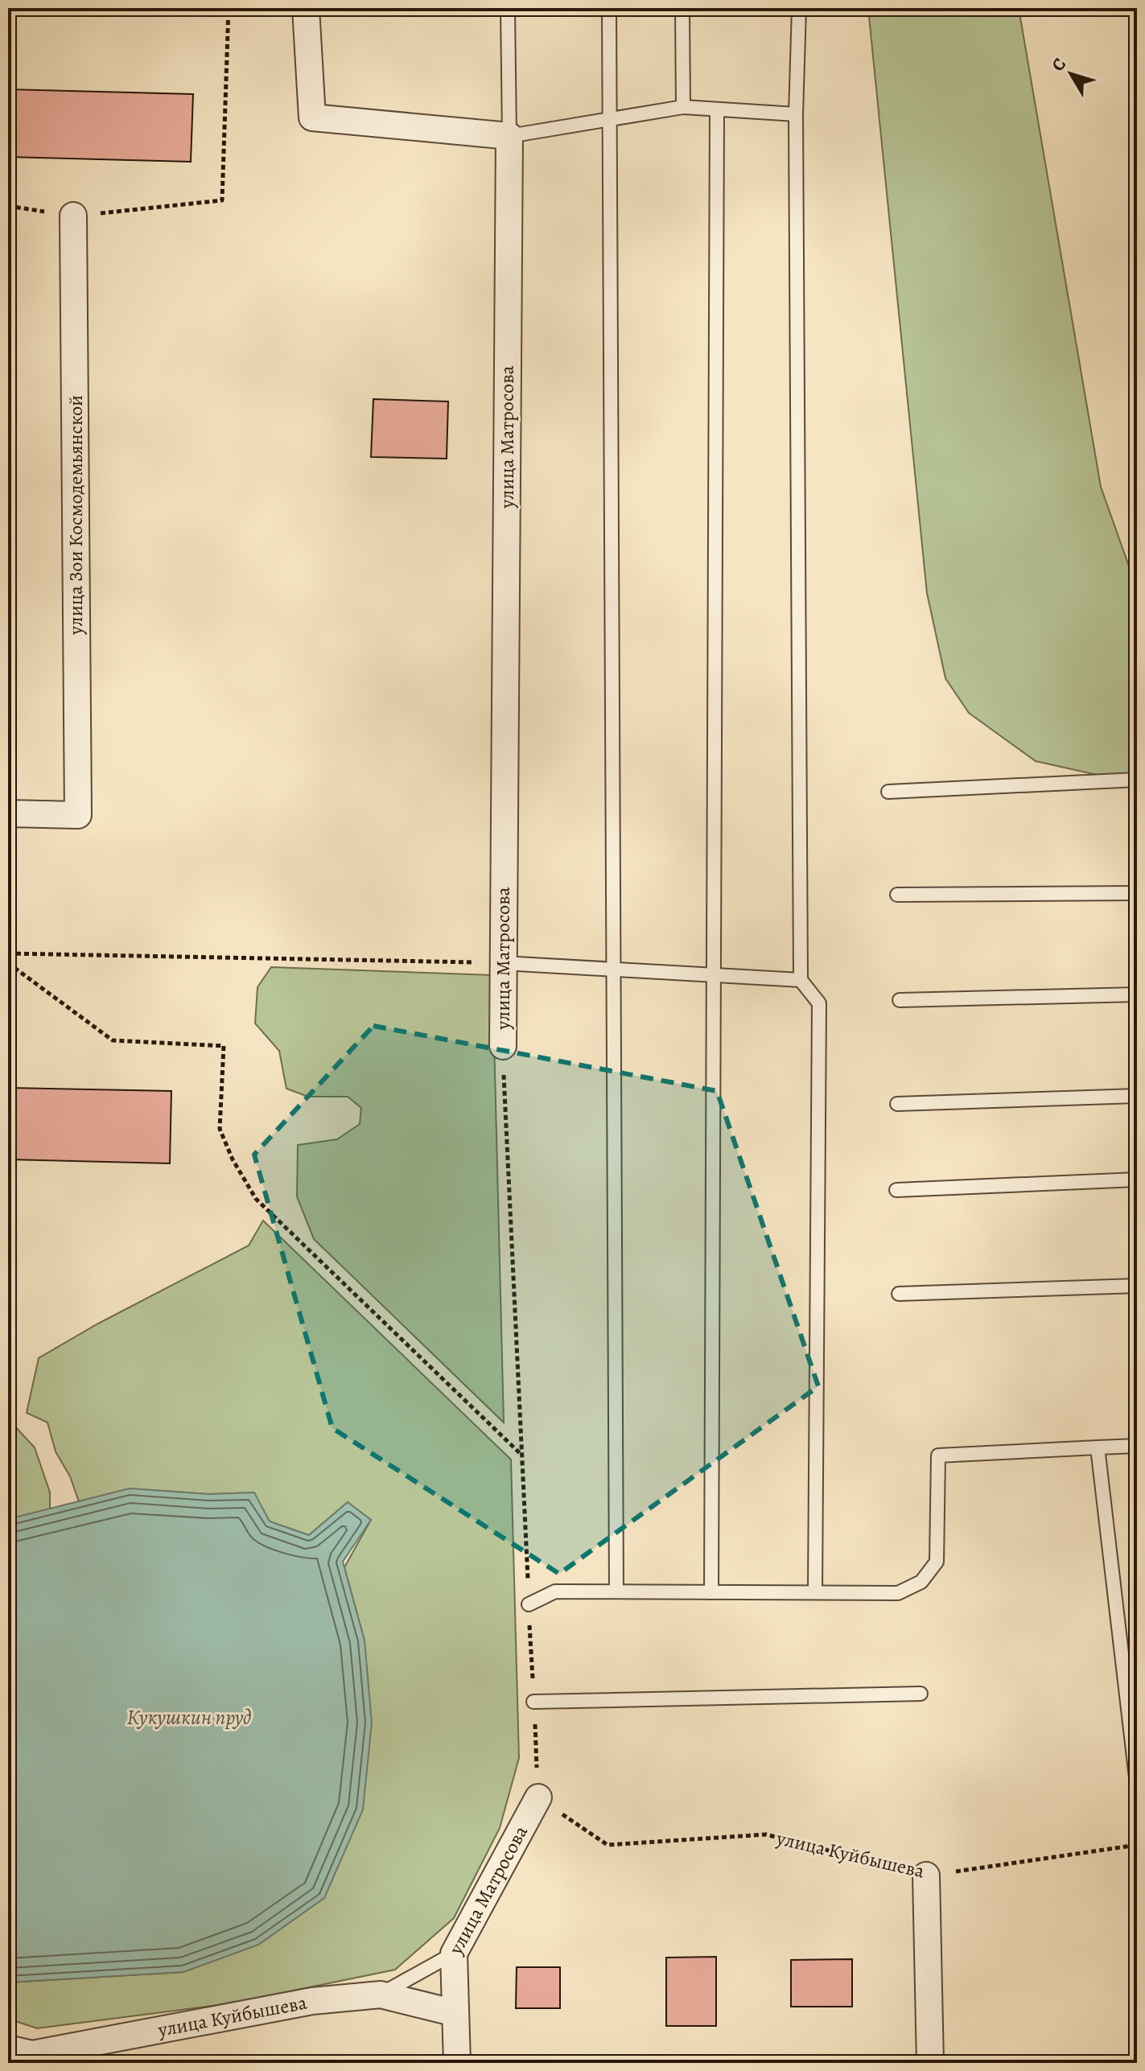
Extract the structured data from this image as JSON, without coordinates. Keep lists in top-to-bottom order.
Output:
{
  "streets": {
    "street": ["улица Матросова", "улица Зои Космодемьянской", "улица Куйбышева"]
  },
  "crossings": [
    ["улица Матросова", "улица Куйбышева"]
  ],
  "water": ["Кукушкин пруд"],
  "north": "top left"
}
